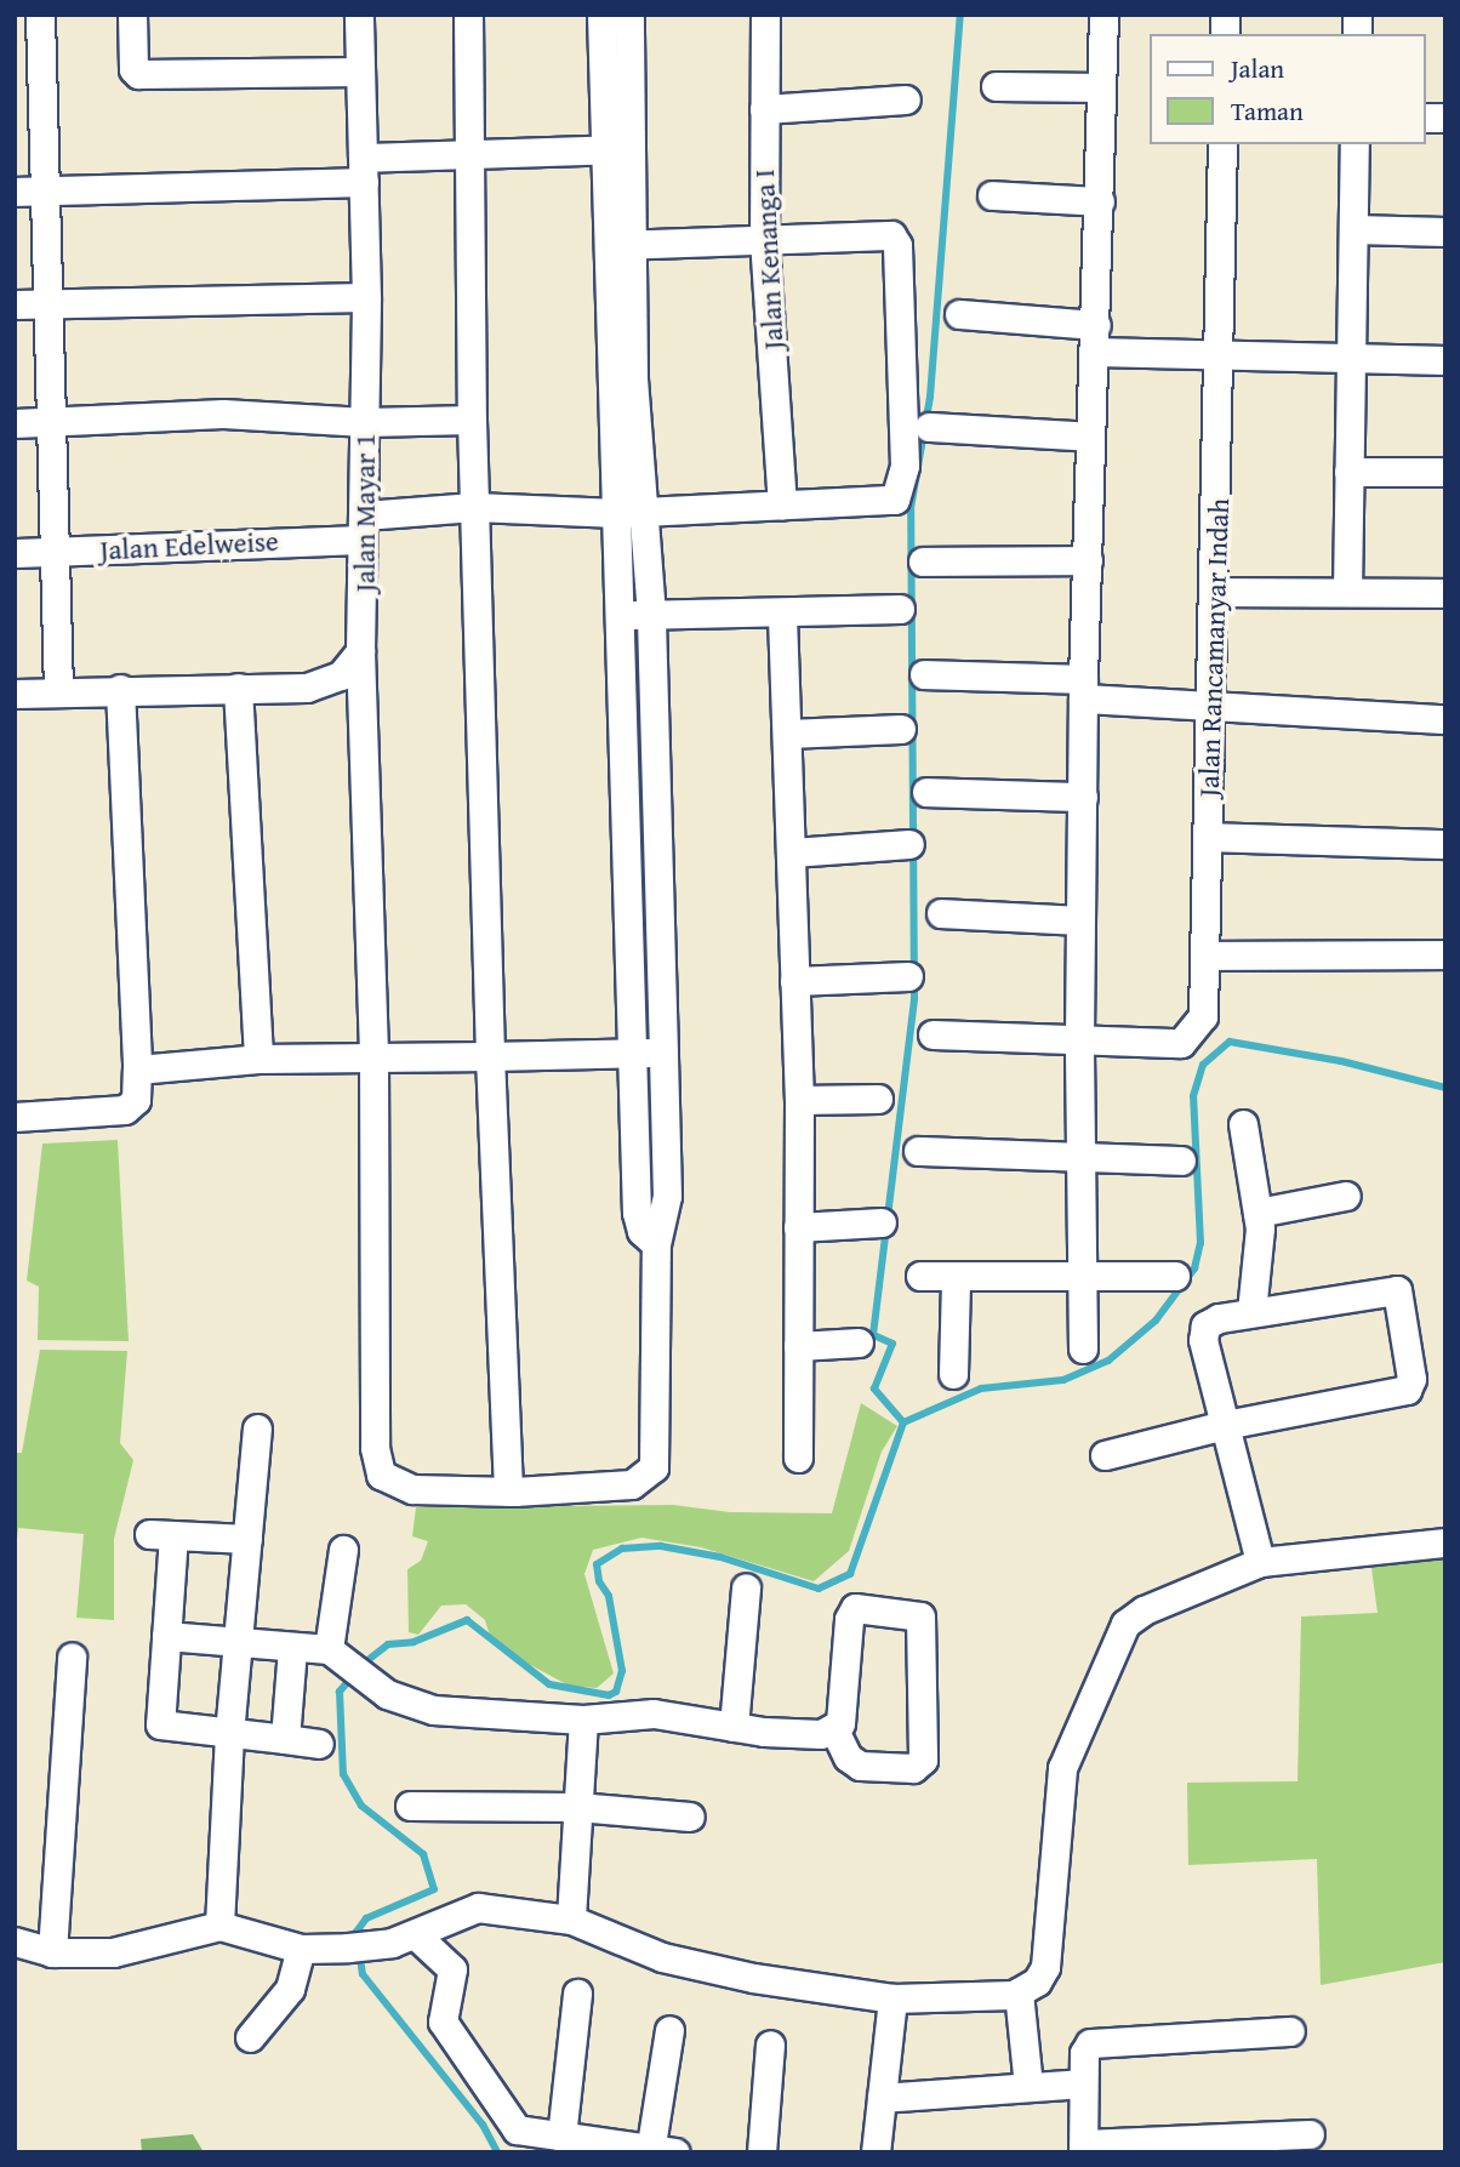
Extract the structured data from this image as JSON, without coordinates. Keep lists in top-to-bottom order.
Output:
{
  "streets": {
    "street": [
      "Jalan Kenanga I",
      "Jalan Mayar 1",
      "Jalan Edelweise",
      "Jalan Rancamanyar Indah"
    ]
  },
  "crossings": [
    ["Jalan Kenanga I", "Jalan Edelweise"],
    ["Jalan Mayar 1", "Jalan Edelweise"]
  ],
  "legend": ["Jalan", "Taman"]
}
